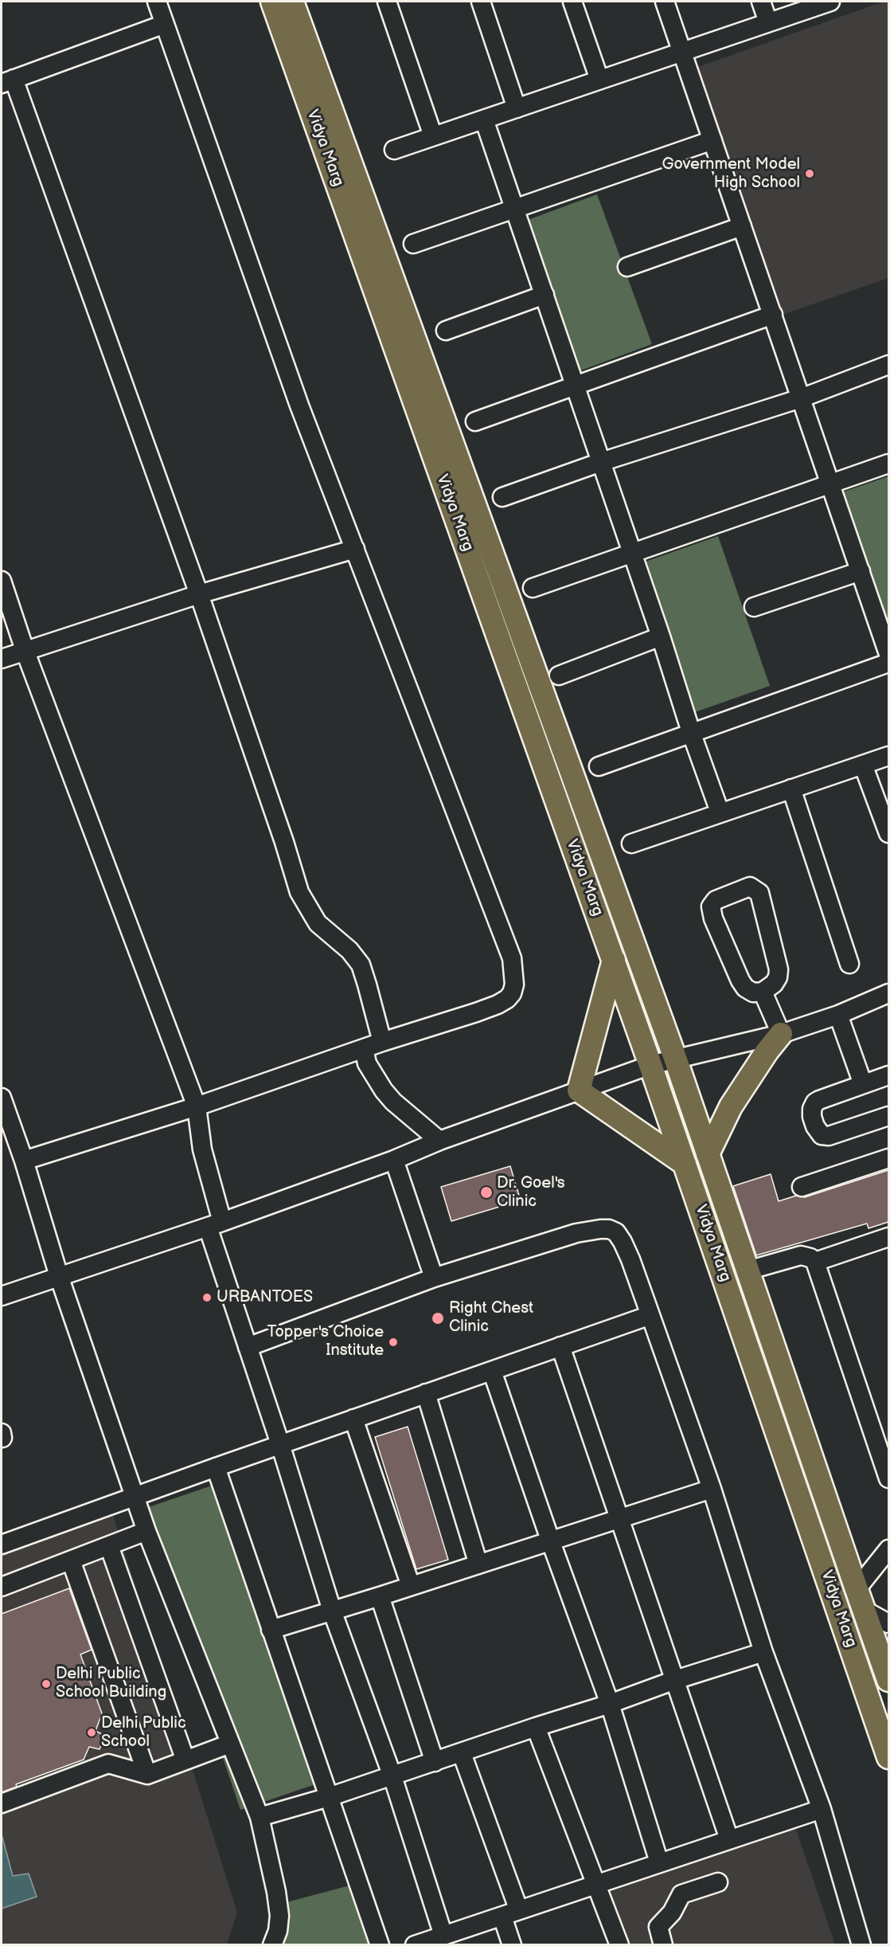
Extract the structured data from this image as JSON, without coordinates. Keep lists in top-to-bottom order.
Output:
{
  "streets": {
    "main road": ["Vidya Marg"]
  },
  "places": [
    "Government Model High School",
    "Dr. Goel's Clinic",
    "URBANTOES",
    "Right Chest Clinic",
    "Topper's Choice Institute",
    "Delhi Public School Building",
    "Delhi Public School"
  ]
}
